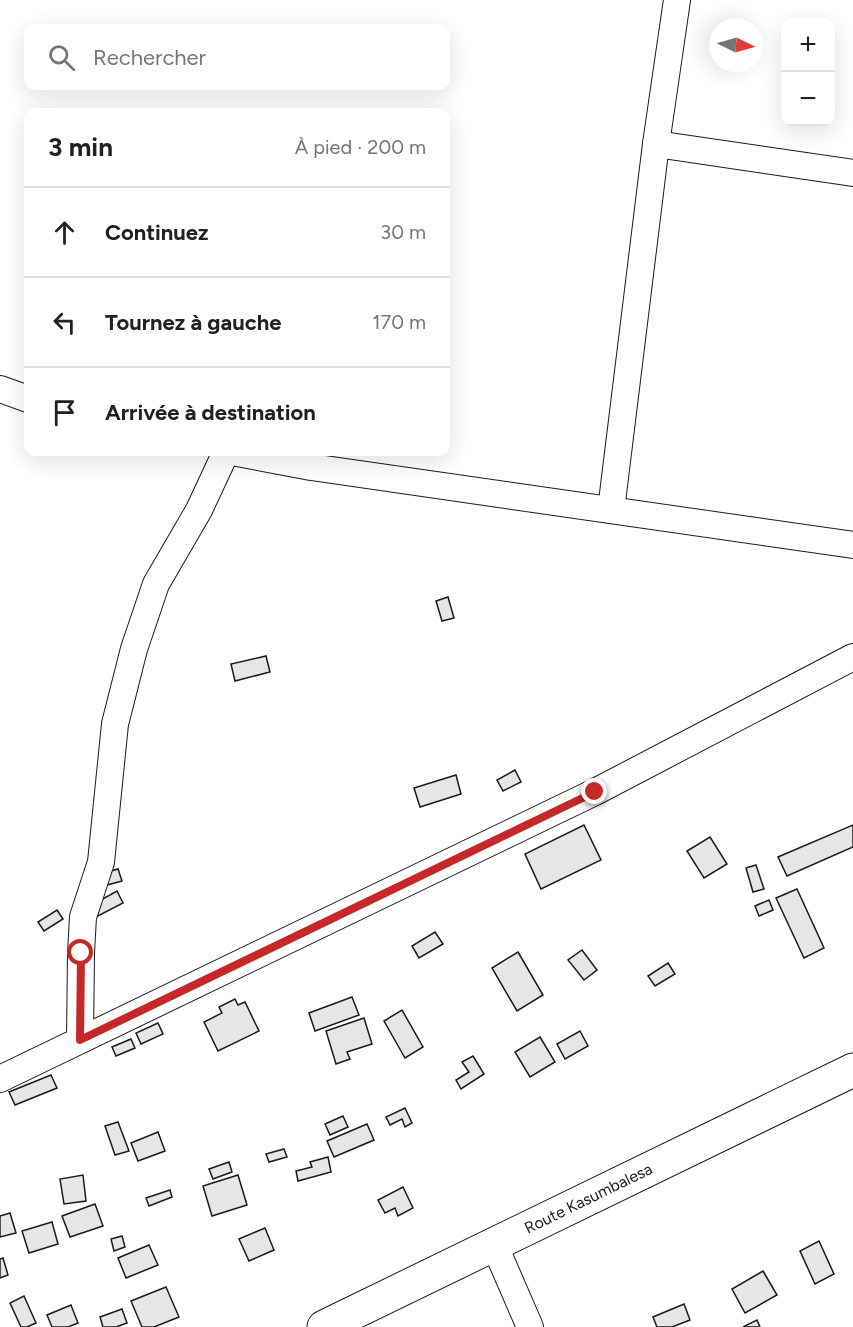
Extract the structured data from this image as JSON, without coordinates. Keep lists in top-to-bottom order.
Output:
{
  "streets": {
    "highway": ["Route Kasumbalesa"]
  },
  "north": "right",
  "page": {
    "map_buttons": ["+", "−"],
    "search": "Rechercher",
    "heading": ["3 min", "À pied · 200 m"],
    "list": [
      ["Continuez", "30 m"],
      ["Tournez à gauche", "170 m"],
      "Arrivée à destination"
    ]
  }
}
